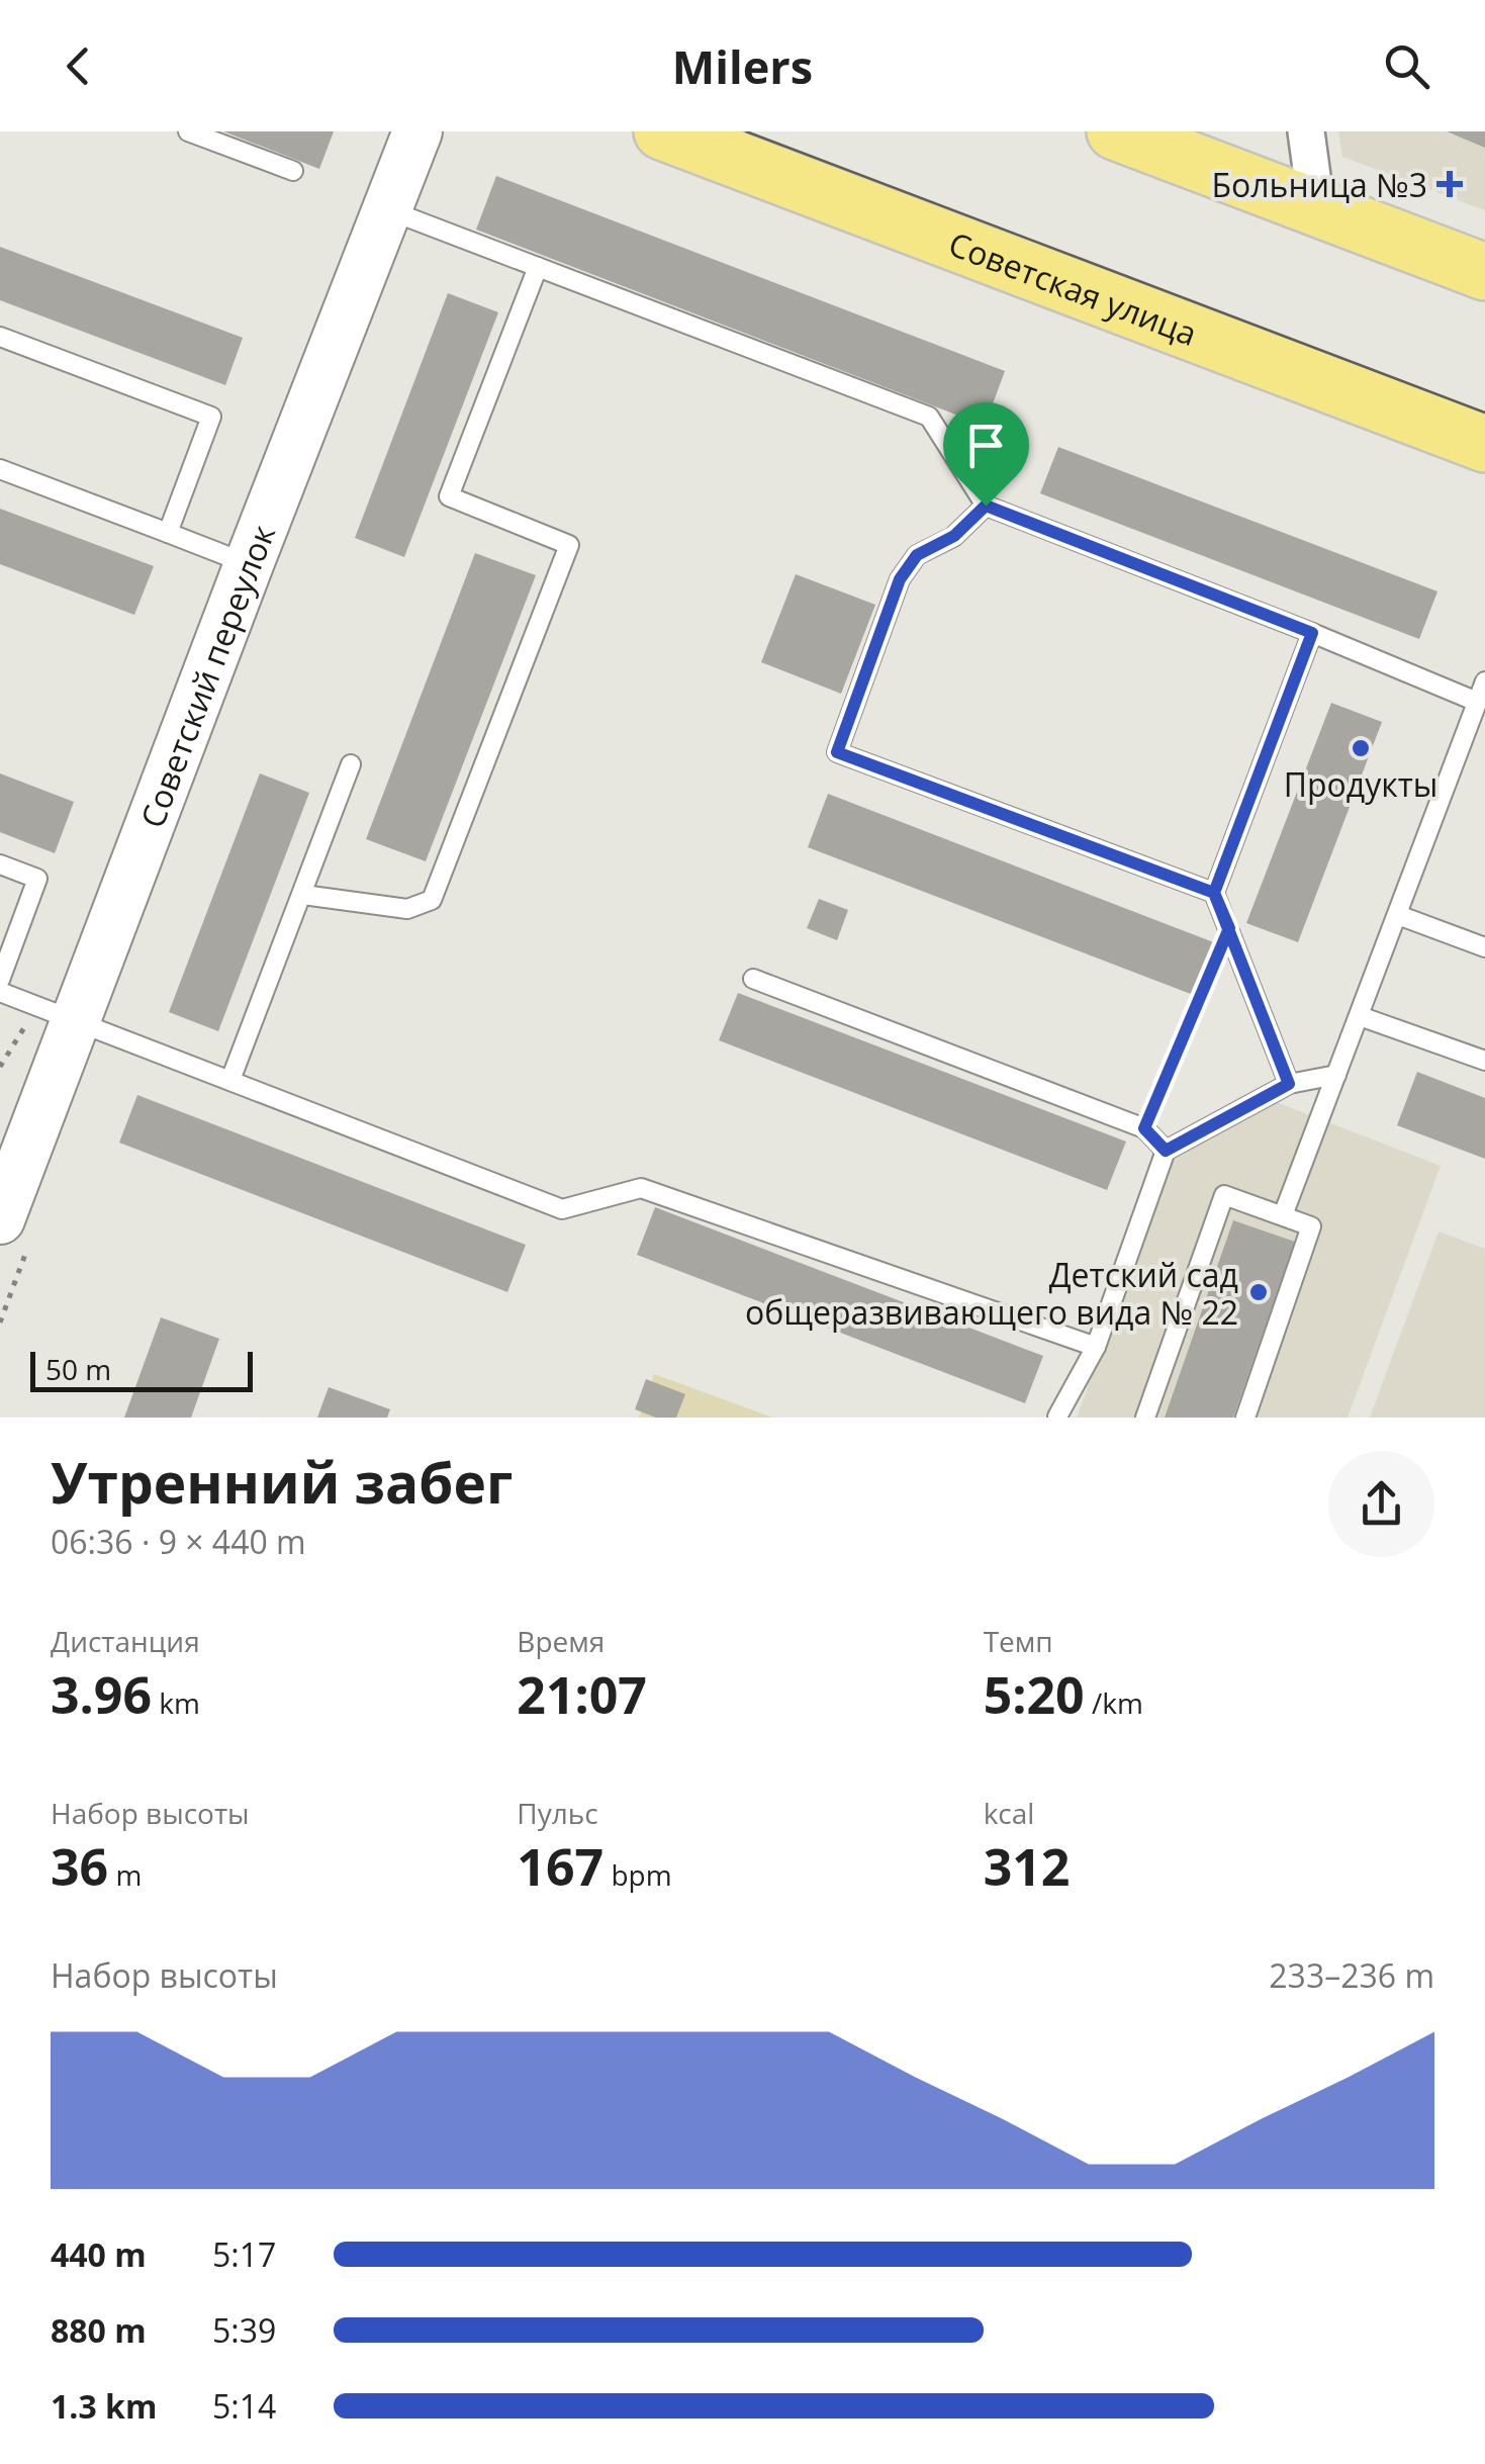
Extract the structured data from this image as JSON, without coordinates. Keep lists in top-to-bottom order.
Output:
{
  "streets": {
    "main road": ["Советская улица"],
    "street": ["Советский переулок"]
  },
  "places": {
    "health": ["Больница №3"],
    "other": ["Продукты", "Детский сад общеразвивающего вида № 22"]
  },
  "scale_bar": "50 m",
  "page": {
    "header": "Milers",
    "scale": "50 m",
    "heading": ["Утренний забег", "06:36 · 9 × 440 m"],
    "stats": [
      ["Дистанция", "3.96 km"],
      ["Время", "21:07"],
      ["Темп", "5:20 /km"],
      ["Набор высоты", "36 m"],
      ["Пульс", "167 bpm"],
      ["kcal", "312"]
    ],
    "chart": ["Набор высоты", "233–236 m"],
    "list": [
      {
        "name": "440 m",
        "note": "5:17"
      },
      {
        "name": "880 m",
        "note": "5:39"
      },
      {
        "name": "1.3 km",
        "note": "5:14"
      }
    ]
  }
}
